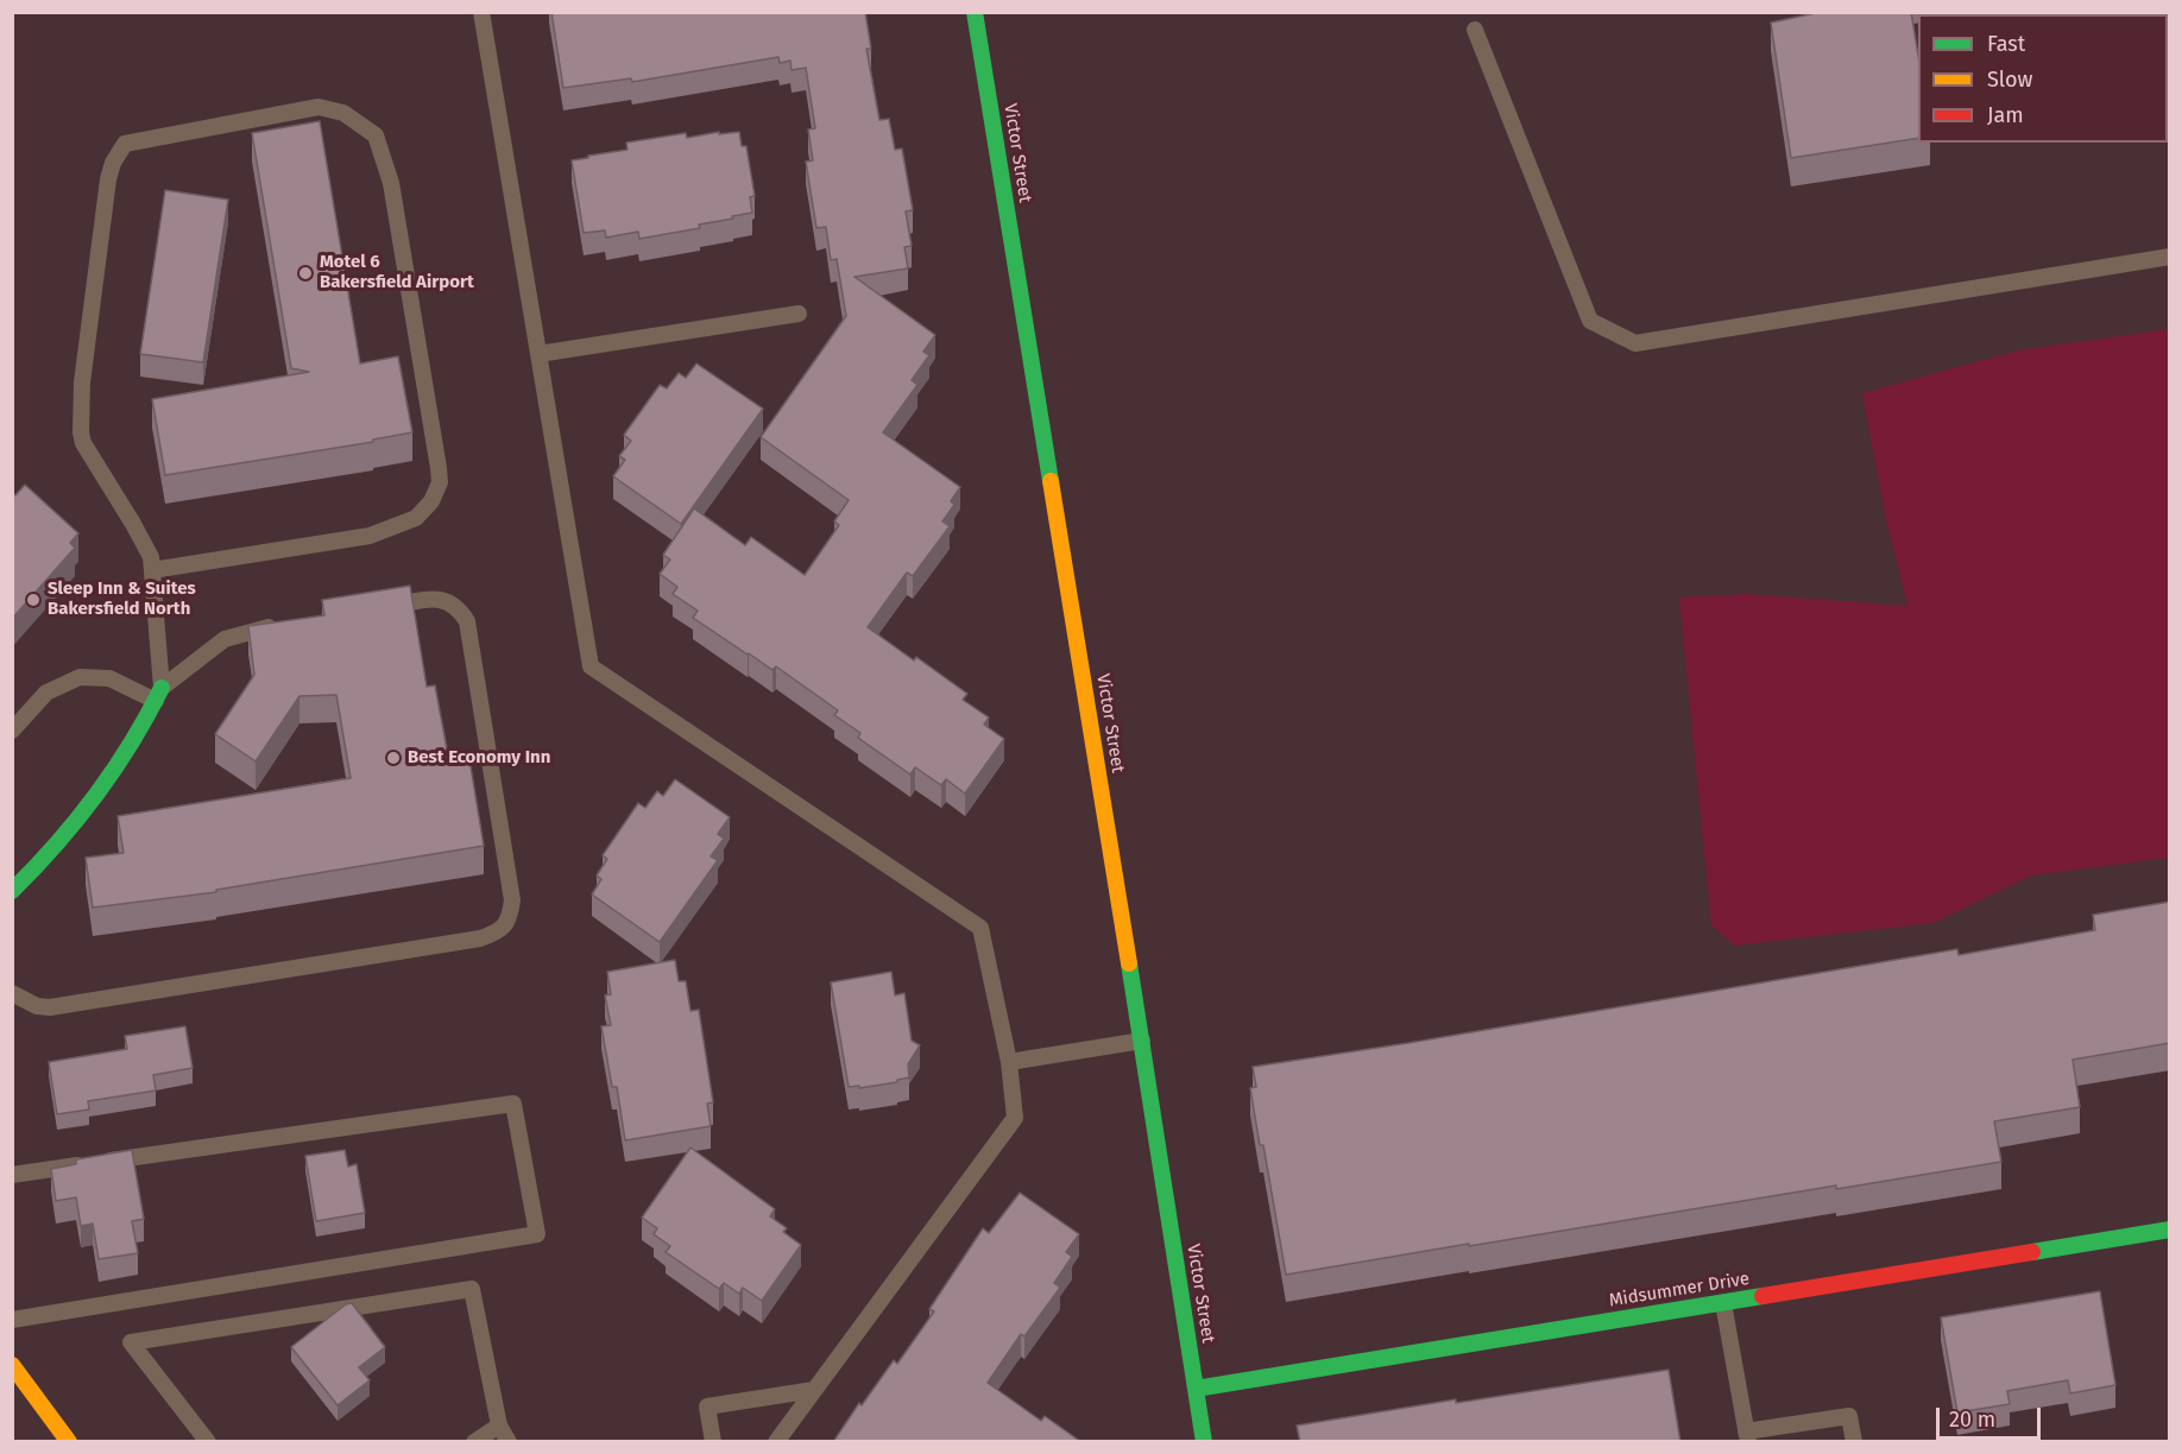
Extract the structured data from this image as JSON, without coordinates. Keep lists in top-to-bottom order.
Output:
{
  "streets": {
    "street": ["Victor Street", "Midsummer Drive"]
  },
  "crossings": [
    ["Victor Street", "Midsummer Drive"]
  ],
  "places": ["Motel 6 Bakersfield Airport", "Sleep Inn & Suites Bakersfield North", "Best Economy Inn"],
  "legend": ["Fast", "Slow", "Jam"],
  "scale_bar": "20 m"
}
